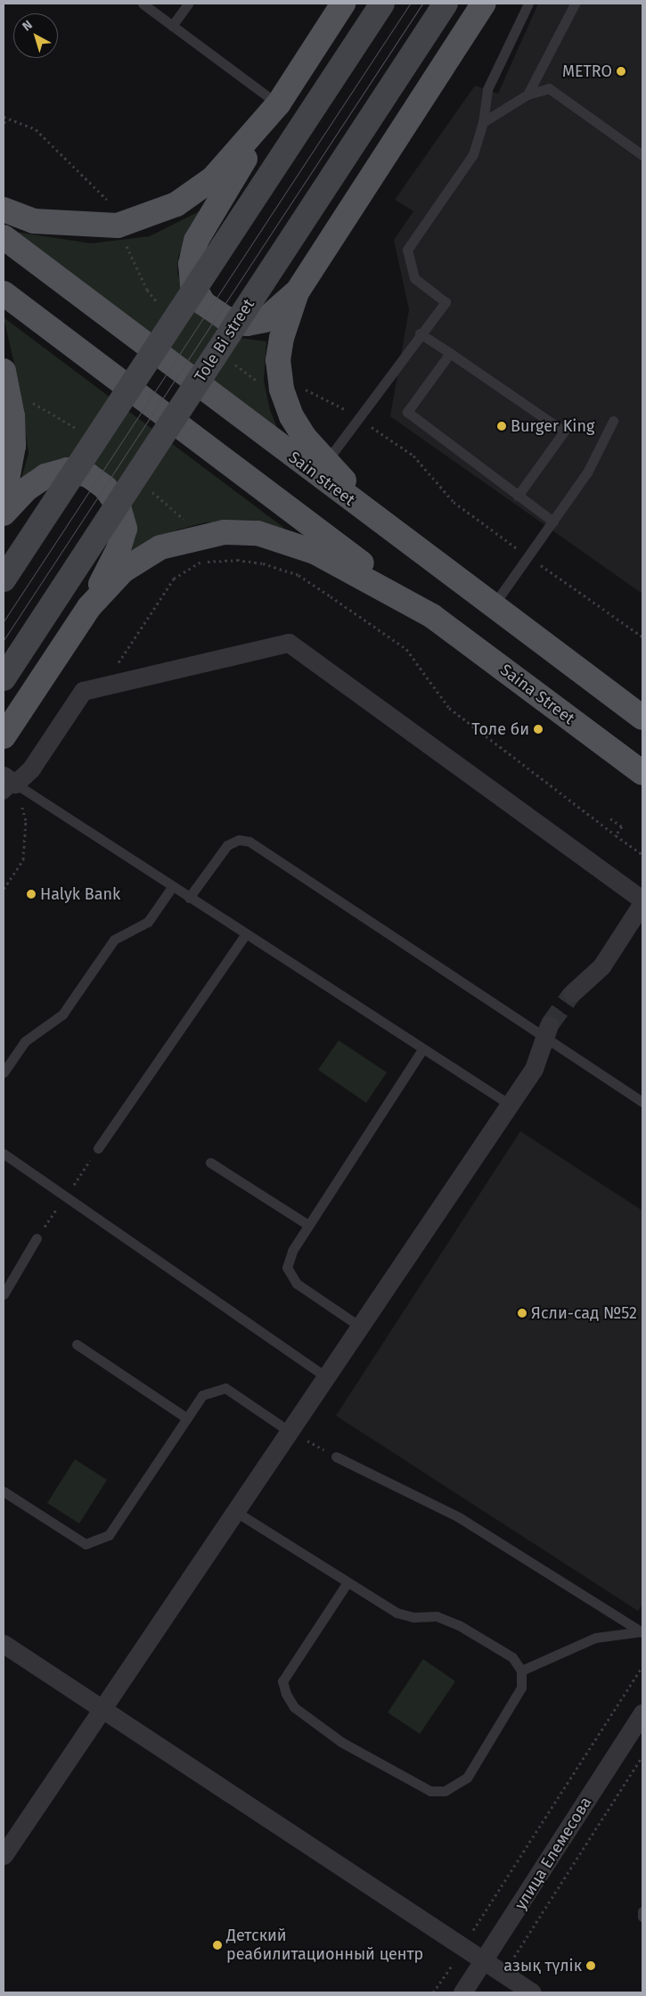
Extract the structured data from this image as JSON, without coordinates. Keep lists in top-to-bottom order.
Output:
{
  "streets": {
    "main road": ["Tole Bi street", "Sain street", "Saina Street"],
    "street": ["улица Елемесова"]
  },
  "places": [
    "METRO",
    "Burger King",
    "Толе би",
    "Halyk Bank",
    "Ясли-сад №52",
    "Детский реабилитационный центр",
    "азық түлік"
  ],
  "north": "top left"
}
